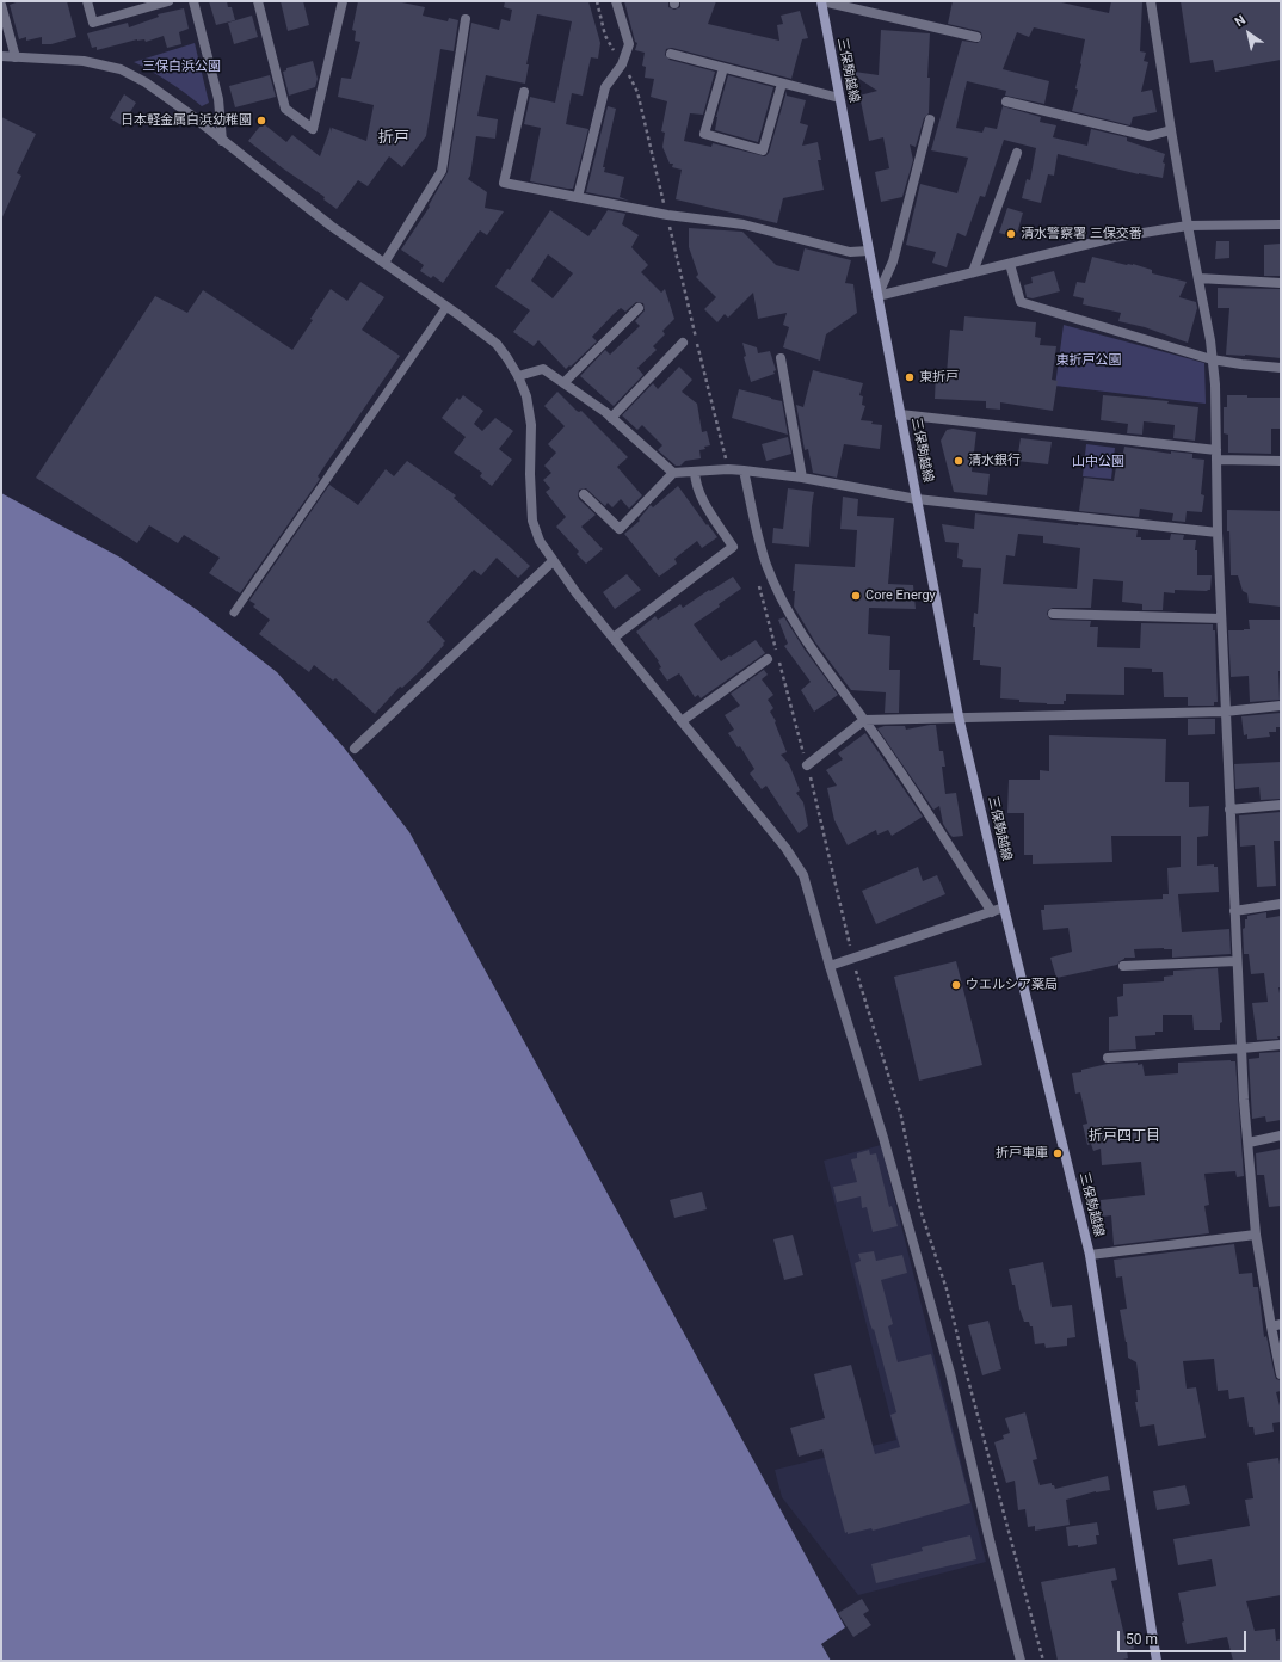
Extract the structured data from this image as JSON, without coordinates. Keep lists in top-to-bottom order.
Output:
{
  "streets": {
    "main road": ["三保駒越線"]
  },
  "districts": ["折戸", "折戸四丁目"],
  "parks": ["三保白浜公園", "東折戸公園", "山中公園"],
  "places": [
    "日本軽金属白浜幼稚園",
    "清水警察署 三保交番",
    "東折戸",
    "清水銀行",
    "Core Energy",
    "ウエルシア薬局",
    "折戸車庫"
  ],
  "scale_bar": "50 m",
  "north": "top left"
}
